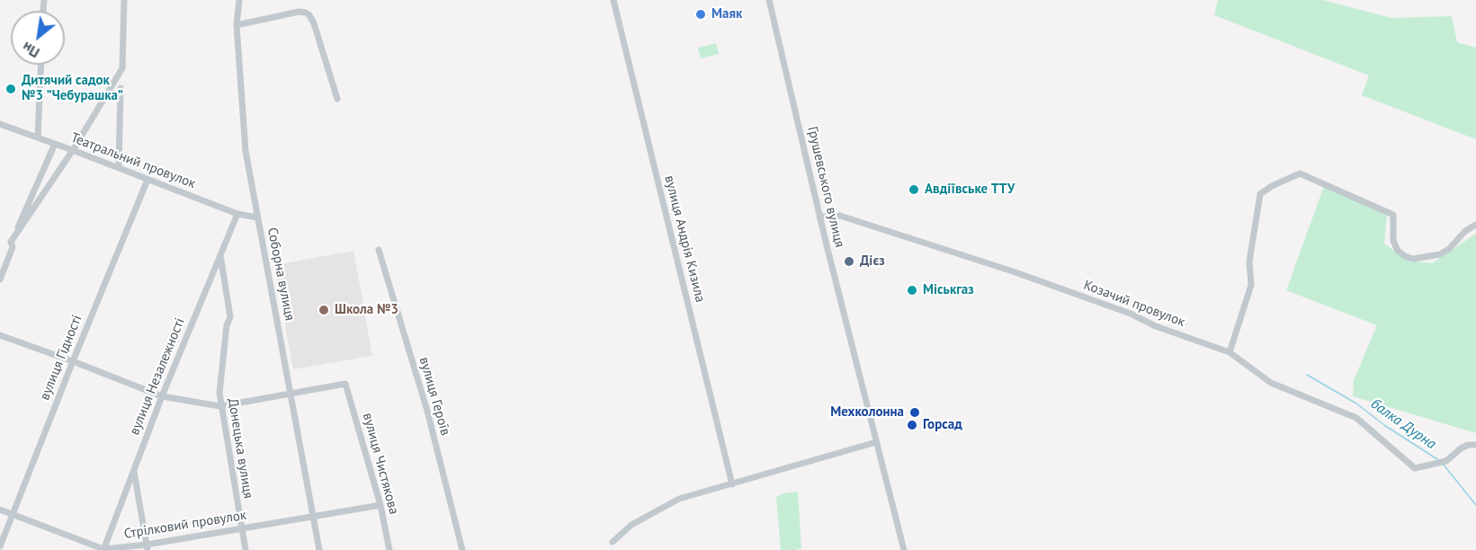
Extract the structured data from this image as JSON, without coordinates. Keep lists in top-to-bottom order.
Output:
{
  "streets": {
    "street": [
      "Театральний провулок",
      "Грушевського вулиця",
      "вулиця Андрія Кизила",
      "Соборна вулиця",
      "Козачий провулок",
      "вулиця Гідності",
      "вулиця Незалежності",
      "вулиця Героїв",
      "Донецька вулиця",
      "вулиця Чистякова",
      "Стрілковий провулок"
    ]
  },
  "crossings": [
    ["Театральний провулок", "Соборна вулиця"],
    ["Театральний провулок", "вулиця Гідності"],
    ["Театральний провулок", "вулиця Незалежності"],
    ["Грушевського вулиця", "Козачий провулок"],
    ["Соборна вулиця", "вулиця Чистякова"],
    ["Соборна вулиця", "Стрілковий провулок"],
    ["вулиця Гідності", "Стрілковий провулок"],
    ["вулиця Незалежності", "Донецька вулиця"],
    ["вулиця Незалежності", "Стрілковий провулок"],
    ["Донецька вулиця", "Стрілковий провулок"],
    ["вулиця Чистякова", "Стрілковий провулок"]
  ],
  "water": ["балка Дурна"],
  "places": [
    "Маяк",
    "Дитячий садок №3 ”Чебурашка”",
    "Авдіївське ТТУ",
    "Дієз",
    "Міськгаз",
    "Школа №3",
    "Мехколонна",
    "Горсад"
  ],
  "north": "bottom left"
}
